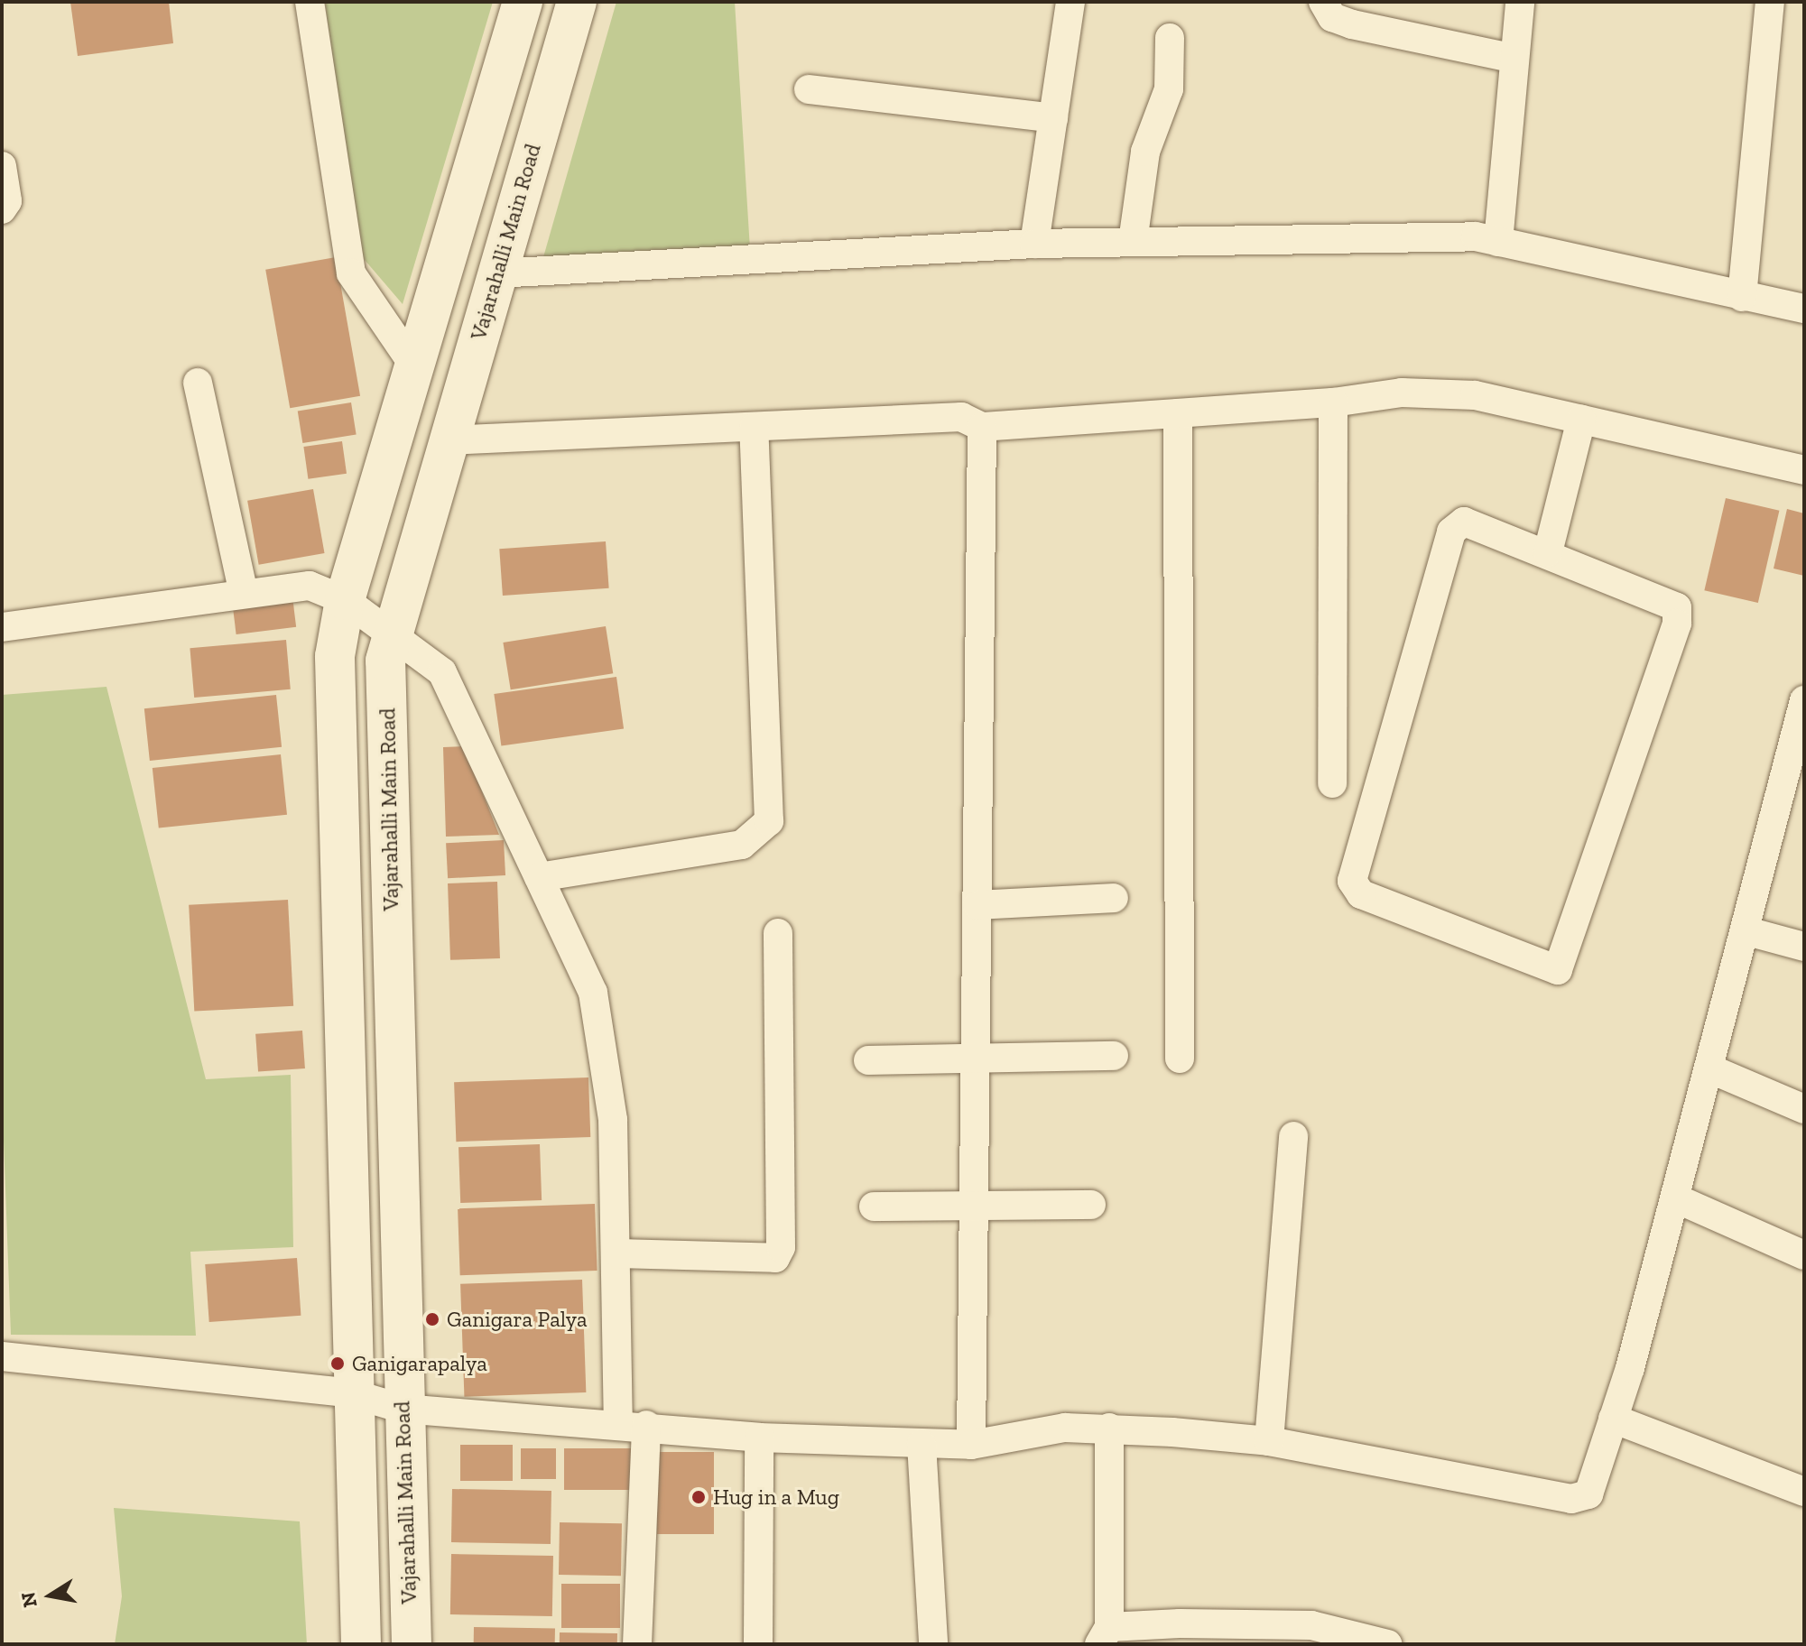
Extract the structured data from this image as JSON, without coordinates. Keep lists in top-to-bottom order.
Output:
{
  "streets": {
    "main road": ["Vajarahalli Main Road"]
  },
  "places": ["Ganigara Palya", "Ganigarapalya", "Hug in a Mug"],
  "north": "left"
}
